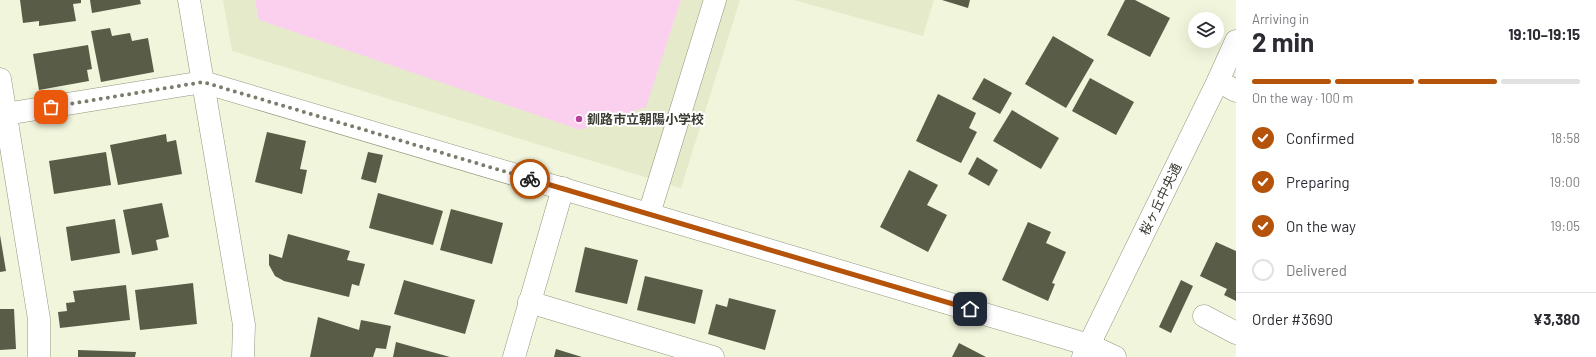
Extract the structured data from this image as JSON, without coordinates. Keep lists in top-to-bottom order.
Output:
{
  "streets": {
    "street": ["桜ヶ丘中央通"]
  },
  "places": ["釧路市立朝陽小学校"],
  "page": {
    "heading": ["2 min", "Arriving in", "19:10–19:15"],
    "panel": ["Order #3690", "¥3,380"],
    "bar": "On the way · 100 m",
    "list": [
      ["Confirmed", "18:58"],
      ["Preparing", "19:00"],
      ["On the way", "19:05"],
      "Delivered"
    ]
  }
}
